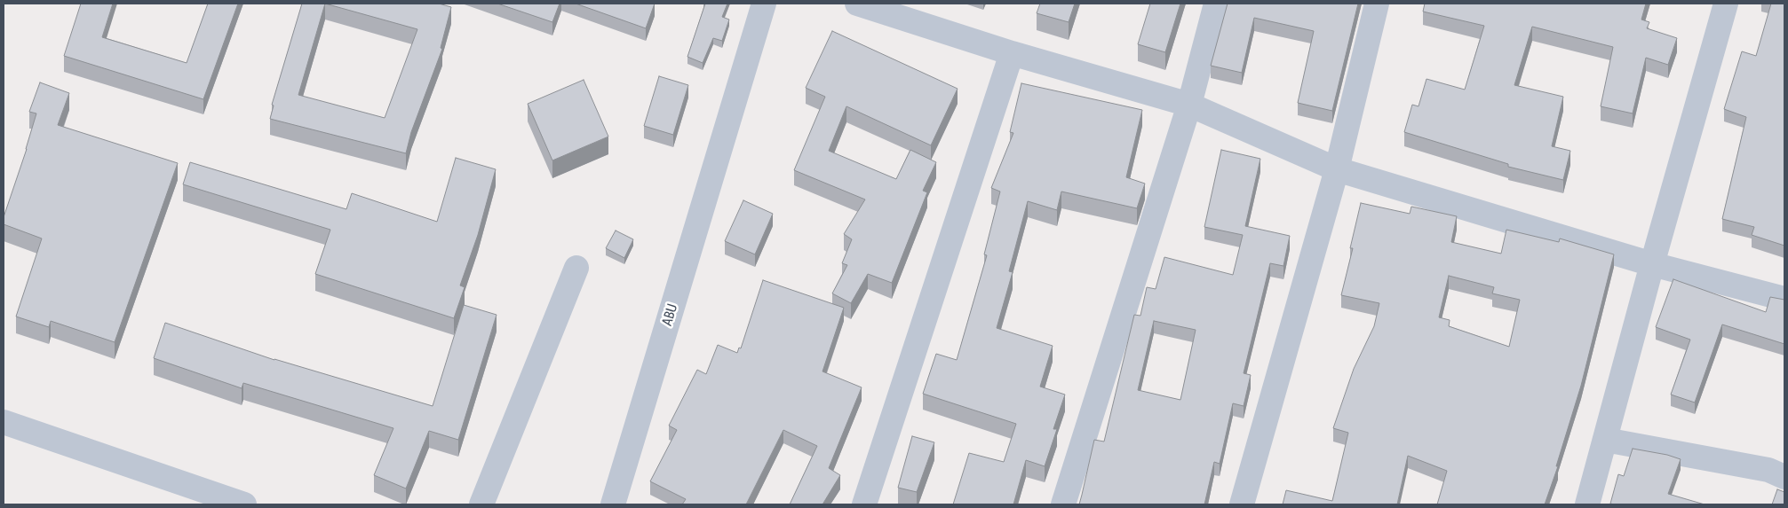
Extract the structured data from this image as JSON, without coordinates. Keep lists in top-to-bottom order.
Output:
{
  "streets": {
    "street": ["ABU"]
  }
}
